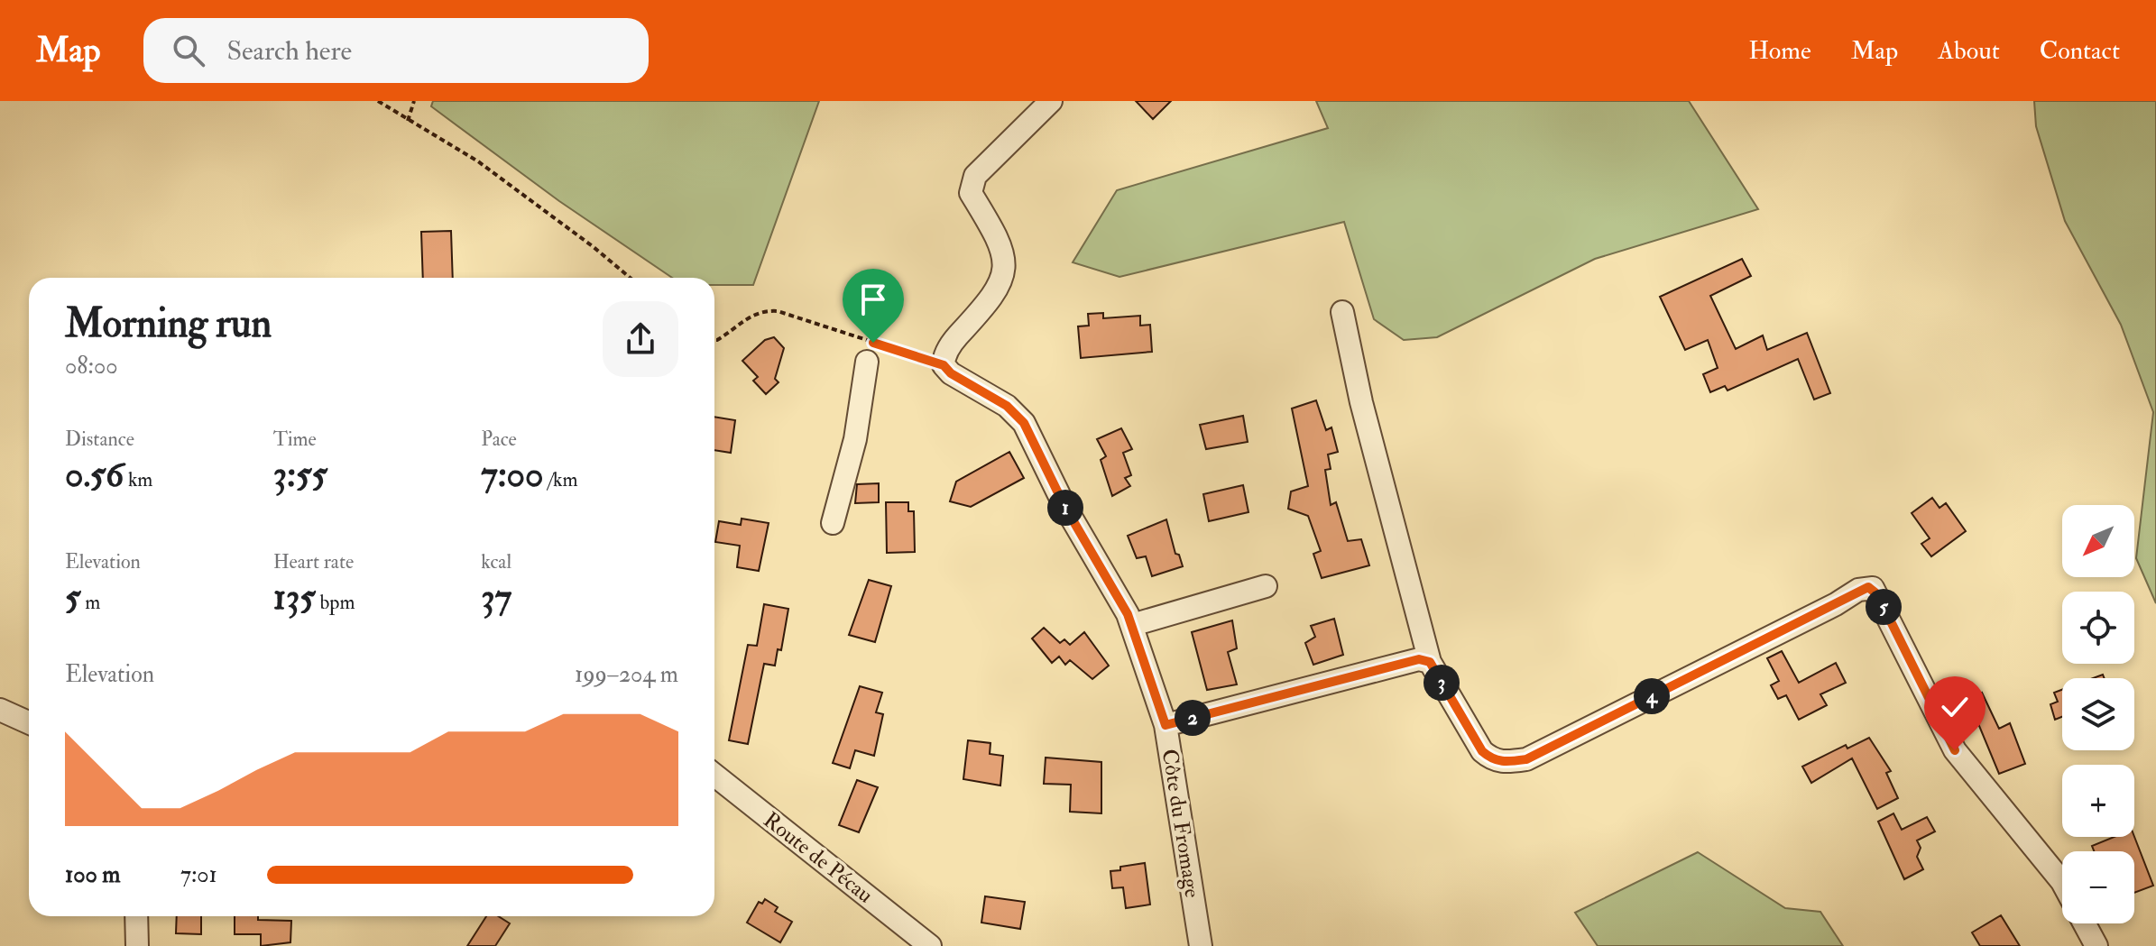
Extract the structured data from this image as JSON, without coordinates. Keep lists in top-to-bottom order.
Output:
{
  "streets": {
    "street": ["Côte du Fromage", "Route de Pécau"]
  },
  "north": "bottom left",
  "page": {
    "header": "Map",
    "search": "Search here",
    "nav": [
      "Home",
      "Map",
      "About",
      "Contact"
    ],
    "heading": ["Morning run", "08:00"],
    "stats": [
      ["Distance", "0.56 km"],
      ["Time", "3:55"],
      ["Pace", "7:00 /km"],
      ["Elevation", "5 m"],
      ["Heart rate", "135 bpm"],
      ["kcal", "37"]
    ],
    "pins": [
      "1",
      "5",
      "3",
      "4",
      "2"
    ],
    "map_buttons": ["+", "−"],
    "chart": ["Elevation", "199–204 m"],
    "list": [
      {
        "name": "100 m",
        "note": "7:01"
      }
    ]
  }
}
